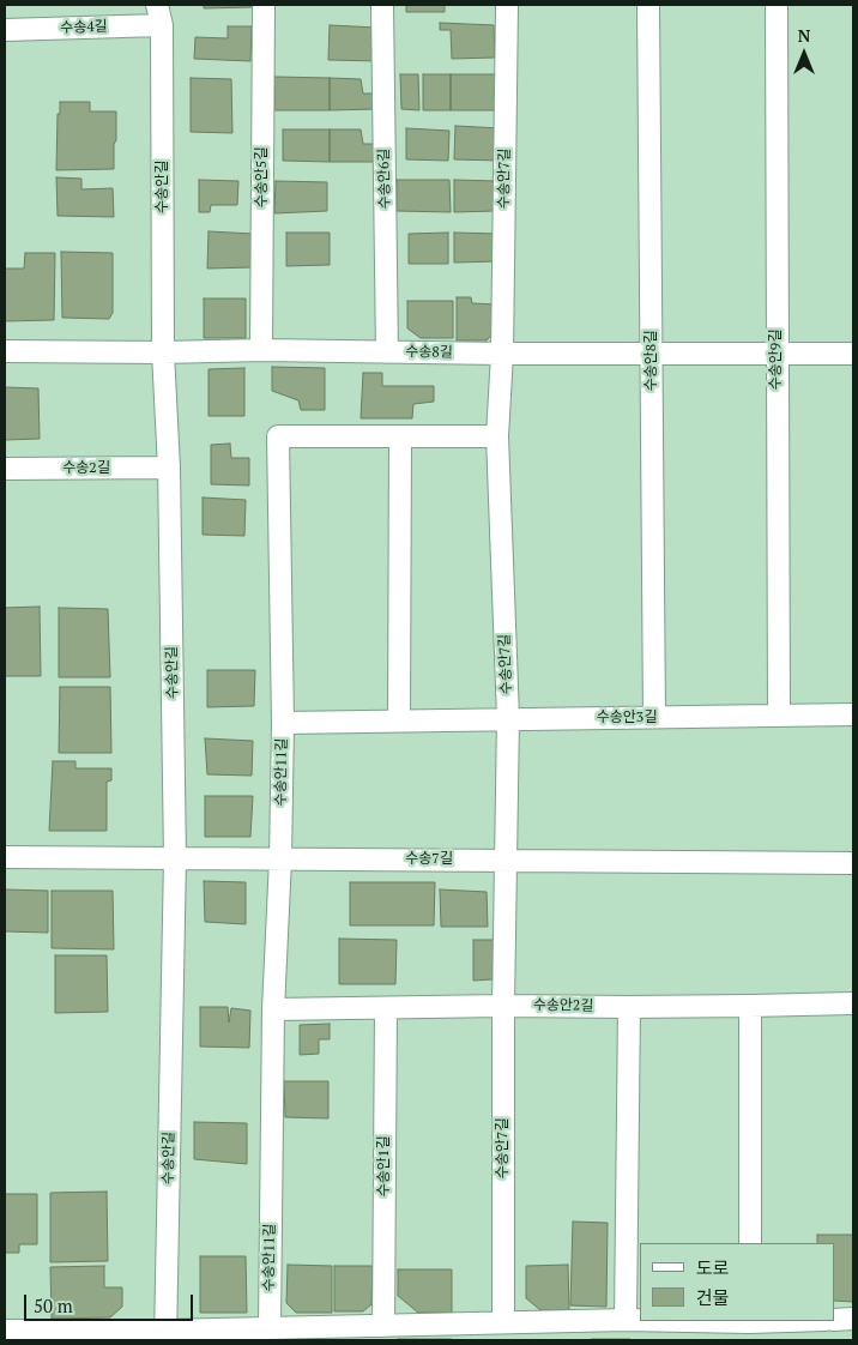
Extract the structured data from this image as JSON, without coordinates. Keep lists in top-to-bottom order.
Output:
{
  "streets": {
    "street": [
      "수송4길",
      "수송안5길",
      "수송안6길",
      "수송안7길",
      "수송안길",
      "수송8길",
      "수송안9길",
      "수송안8길",
      "수송2길",
      "수송안3길",
      "수송안11길",
      "수송7길",
      "수송안2길",
      "수송안1길"
    ]
  },
  "crossings": [
    ["수송4길", "수송안길"],
    ["수송안5길", "수송8길"],
    ["수송안6길", "수송8길"],
    ["수송안7길", "수송8길"],
    ["수송안7길", "수송안3길"],
    ["수송안7길", "수송안11길"],
    ["수송안7길", "수송7길"],
    ["수송안7길", "수송안2길"],
    ["수송안길", "수송8길"],
    ["수송안길", "수송2길"],
    ["수송안길", "수송7길"],
    ["수송8길", "수송안9길"],
    ["수송8길", "수송안8길"],
    ["수송안9길", "수송안3길"],
    ["수송안8길", "수송안3길"],
    ["수송안3길", "수송안11길"],
    ["수송안11길", "수송7길"],
    ["수송안11길", "수송안2길"],
    ["수송안2길", "수송안1길"]
  ],
  "legend": ["도로", "건물"],
  "scale_bar": "50 m",
  "north": "top"
}
